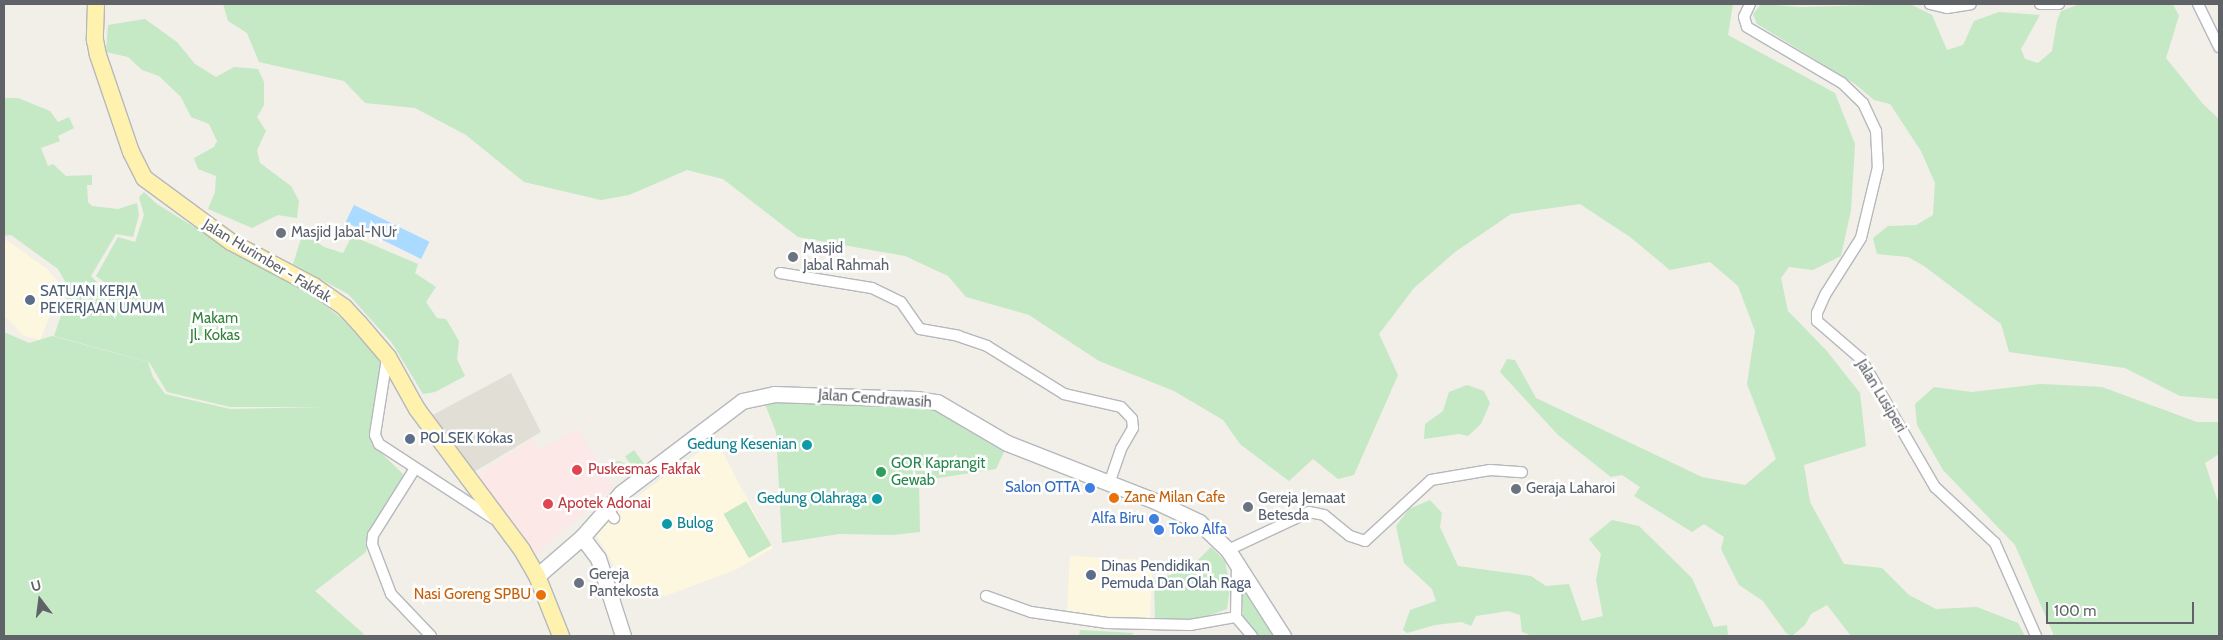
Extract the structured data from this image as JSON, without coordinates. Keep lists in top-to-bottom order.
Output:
{
  "streets": {
    "main road": ["Jalan Hurimber - Fakfak", "Jalan Cendrawasih"],
    "street": ["Jalan Lusiperi"]
  },
  "crossings": [
    ["Jalan Hurimber - Fakfak", "Jalan Cendrawasih"]
  ],
  "parks": ["Makam Jl. Kokas"],
  "places": [
    "Masjid Jabal-NUr",
    "Masjid Jabal Rahmah",
    "SATUAN KERJA PEKERJAAN UMUM",
    "POLSEK Kokas",
    "Gedung Kesenian",
    "Puskesmas Fakfak",
    "GOR Kaprangit Gewab",
    "Salon OTTA",
    "Geraja Laharoi",
    "Zane Milan Cafe",
    "Gedung Olahraga",
    "Apotek Adonai",
    "Gereja Jemaat Betesda",
    "Alfa Biru",
    "Bulog",
    "Toko Alfa",
    "Dinas Pendidikan Pemuda Dan Olah Raga",
    "Gereja Pantekosta",
    "Nasi Goreng SPBU"
  ],
  "scale_bar": "100 m",
  "north": "top"
}
